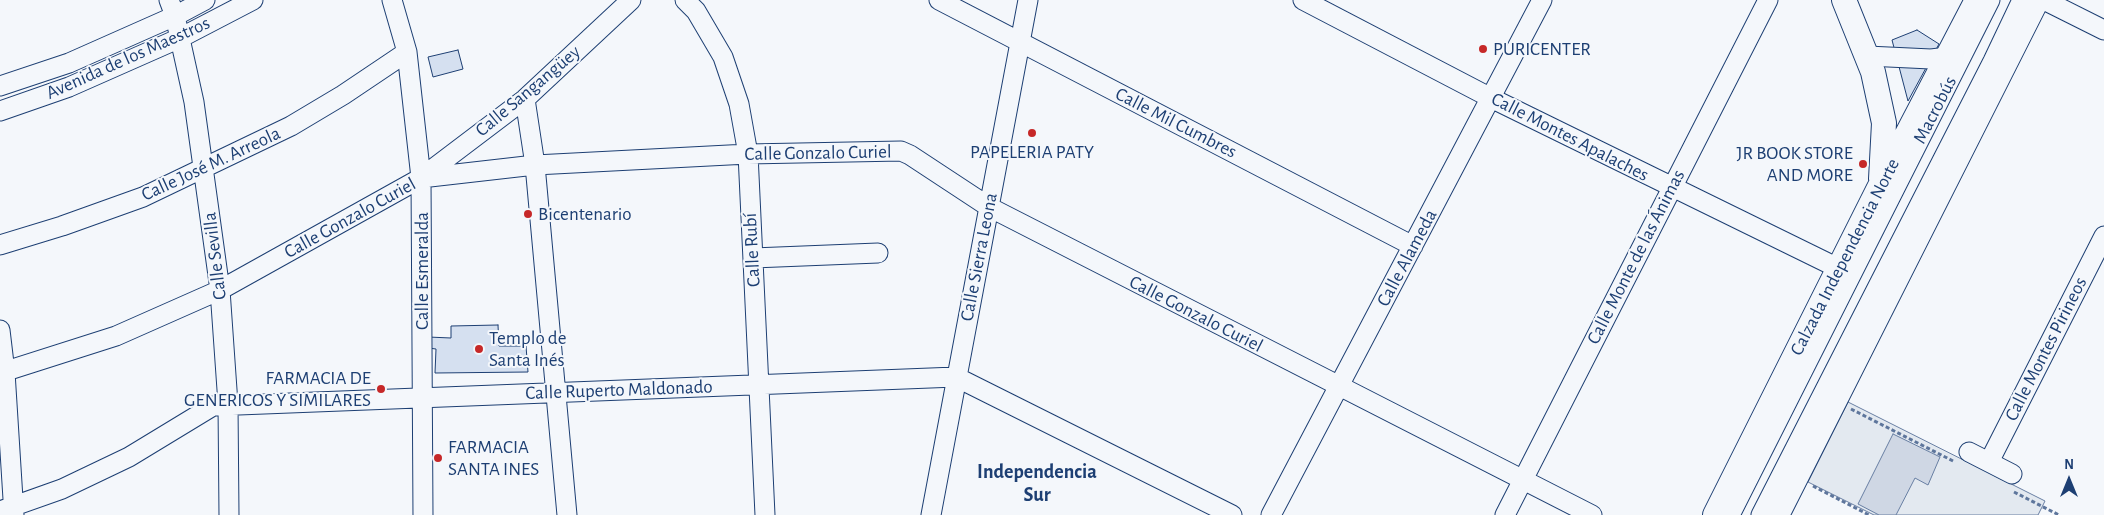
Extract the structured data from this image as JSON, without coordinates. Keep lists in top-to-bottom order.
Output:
{
  "streets": {
    "main road": ["Calzada Independencia Norte"],
    "street": [
      "Avenida de los Maestros",
      "Calle Sangangüey",
      "Macrobús",
      "Calle Mil Cumbres",
      "Calle Montes Apalaches",
      "Calle Gonzalo Curiel",
      "Calle José M. Arreola",
      "Calle Rubí",
      "Calle Sevilla",
      "Calle Sierra Leona",
      "Calle Monte de las Ánimas",
      "Calle Alameda",
      "Calle Esmeralda",
      "Calle Montes Pirineos",
      "Calle Ruperto Maldonado"
    ]
  },
  "crossings": [
    ["Avenida de los Maestros", "Calle Sevilla"],
    ["Calle Sangangüey", "Calle Gonzalo Curiel"],
    ["Calle Sangangüey", "Calle Esmeralda"],
    ["Calle Mil Cumbres", "Calle Sierra Leona"],
    ["Calle Mil Cumbres", "Calle Alameda"],
    ["Calle Montes Apalaches", "Calle Monte de las Ánimas"],
    ["Calle Montes Apalaches", "Calzada Independencia Norte"],
    ["Calle Montes Apalaches", "Calle Alameda"],
    ["Calle Gonzalo Curiel", "Calle Rubí"],
    ["Calle Gonzalo Curiel", "Calle Sevilla"],
    ["Calle Gonzalo Curiel", "Calle Sierra Leona"],
    ["Calle Gonzalo Curiel", "Calle Monte de las Ánimas"],
    ["Calle Gonzalo Curiel", "Calle Alameda"],
    ["Calle Gonzalo Curiel", "Calle Esmeralda"],
    ["Calle José M. Arreola", "Calle Sevilla"],
    ["Calle José M. Arreola", "Calle Esmeralda"],
    ["Calle Rubí", "Calle Ruperto Maldonado"],
    ["Calle Sevilla", "Calle Ruperto Maldonado"],
    ["Calle Sierra Leona", "Calle Ruperto Maldonado"],
    ["Calle Esmeralda", "Calle Ruperto Maldonado"]
  ],
  "districts": ["Independencia Sur"],
  "places": [
    "PURICENTER",
    "PAPELERIA PATY",
    "JR BOOK STORE AND MORE",
    "Bicentenario",
    "Templo de Santa Inés",
    "FARMACIA DE GENERICOS Y SIMILARES",
    "FARMACIA SANTA INES"
  ],
  "north": "top"
}
